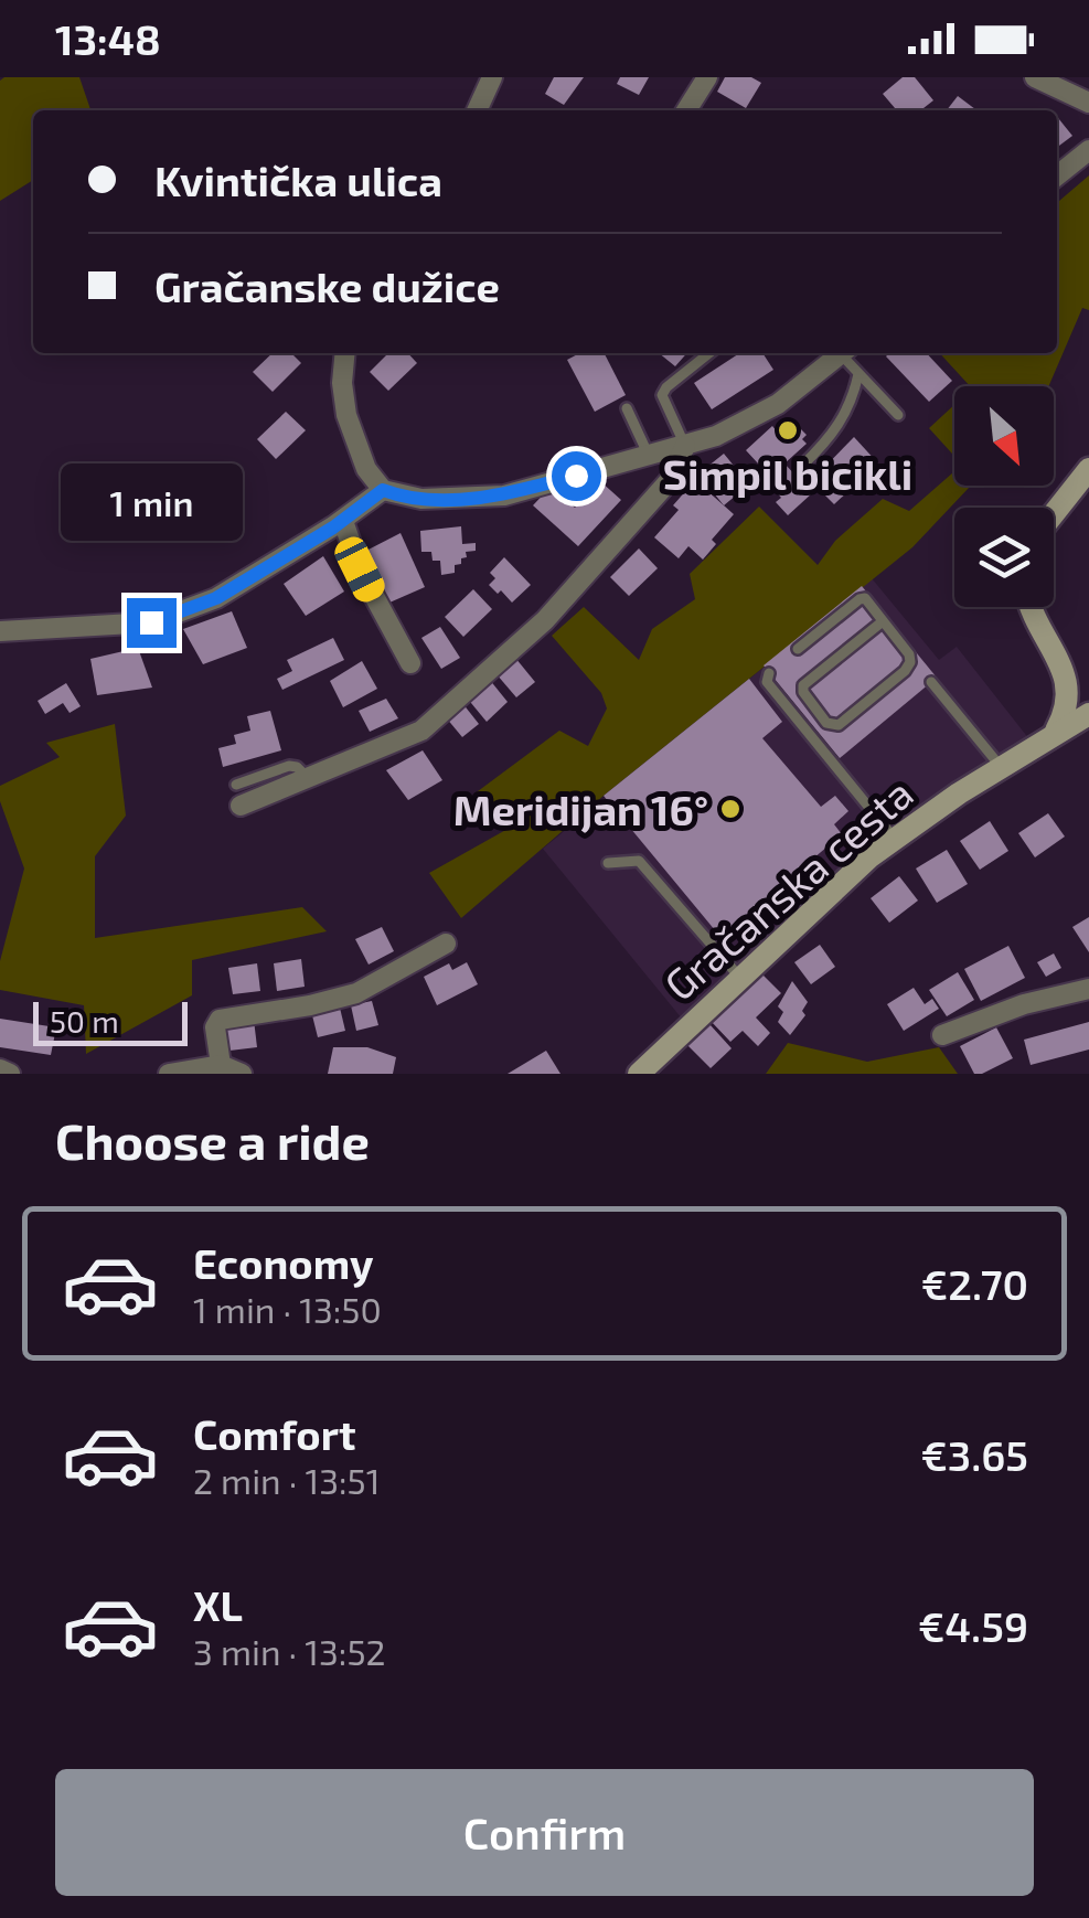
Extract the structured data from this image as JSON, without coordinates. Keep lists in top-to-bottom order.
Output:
{
  "streets": {
    "main road": ["Gračanska cesta"]
  },
  "places": ["Simpil bicikli", "Meridijan 16°"],
  "scale_bar": "50 m",
  "north": "bottom right",
  "page": {
    "status": "13:48",
    "banner": ["Kvintička ulica", "Gračanske dužice"],
    "bubble": "1 min",
    "scale": "50 m",
    "heading": "Choose a ride",
    "list": [
      {
        "name": "Economy",
        "note": "1 min · 13:50",
        "value": "€2.70"
      },
      {
        "name": "Comfort",
        "note": "2 min · 13:51",
        "value": "€3.65"
      },
      {
        "name": "XL",
        "note": "3 min · 13:52",
        "value": "€4.59"
      }
    ],
    "buttons": "Confirm"
  }
}
